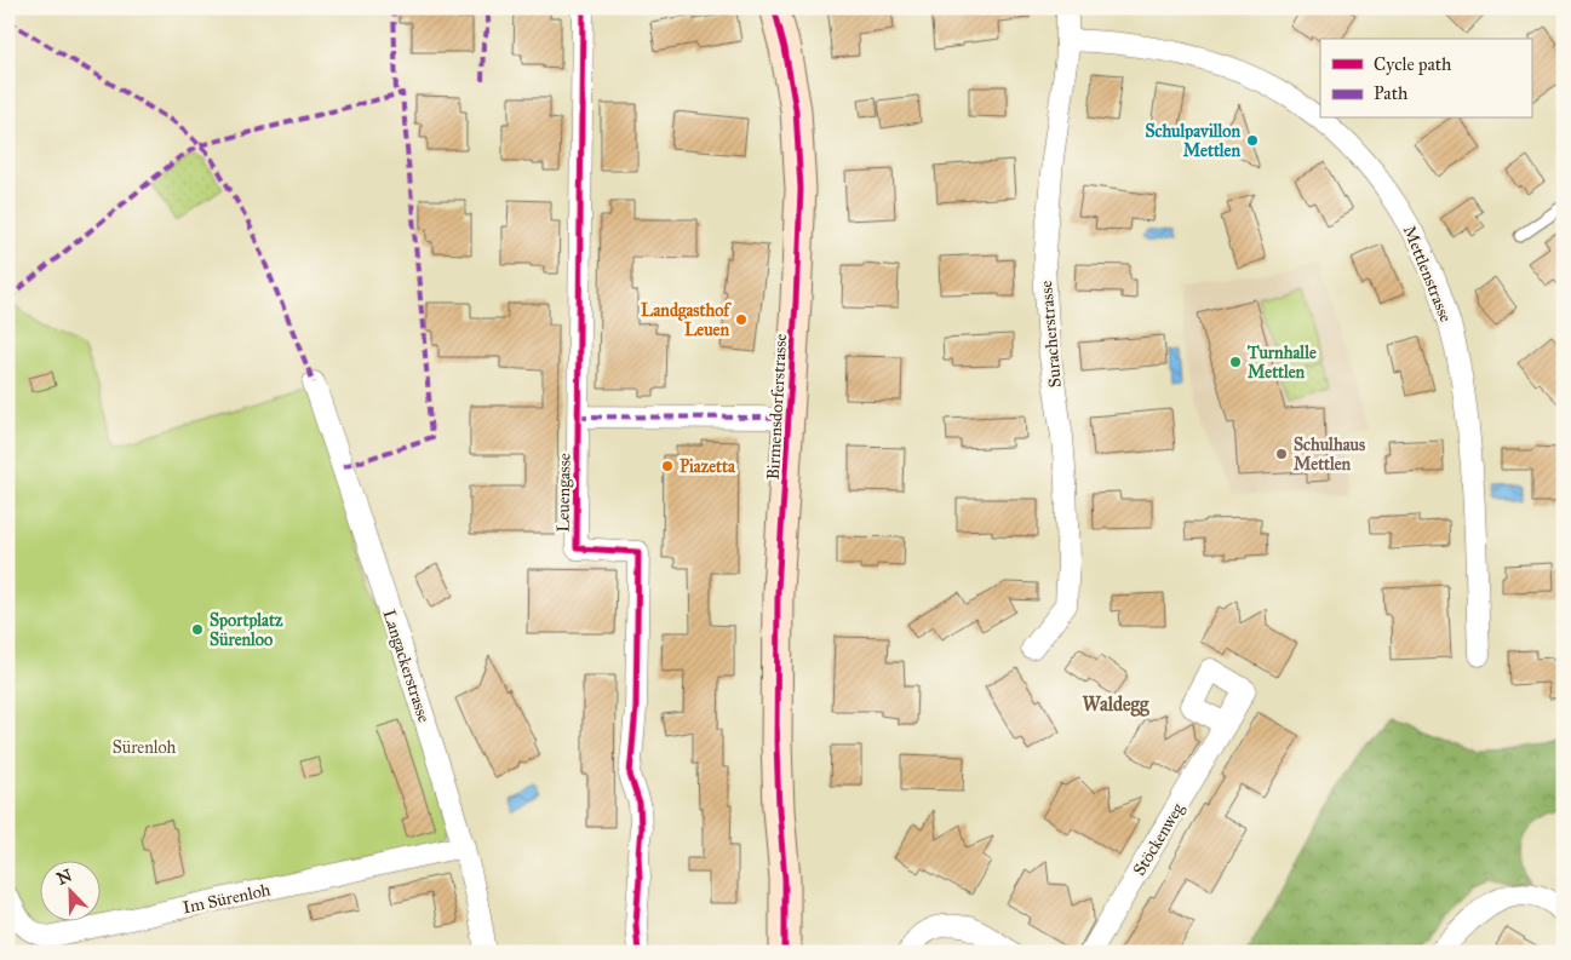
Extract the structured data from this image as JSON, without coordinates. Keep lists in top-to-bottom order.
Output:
{
  "streets": {
    "main road": ["Birmensdorferstrasse"],
    "street": [
      "Mettlenstrasse",
      "Suracherstrasse",
      "Leuengasse",
      "Langackerstrasse",
      "Stöckenweg",
      "Im Sürenloh"
    ]
  },
  "crossings": [
    ["Mettlenstrasse", "Suracherstrasse"],
    ["Langackerstrasse", "Im Sürenloh"]
  ],
  "districts": ["Waldegg"],
  "parks": ["Sürenloh"],
  "places": [
    "Schulpavillon Mettlen",
    "Landgasthof Leuen",
    "Turnhalle Mettlen",
    "Schulhaus Mettlen",
    "Piazetta",
    "Sportplatz Sürenloo"
  ],
  "legend": ["Cycle path", "Path"],
  "north": "top left"
}
